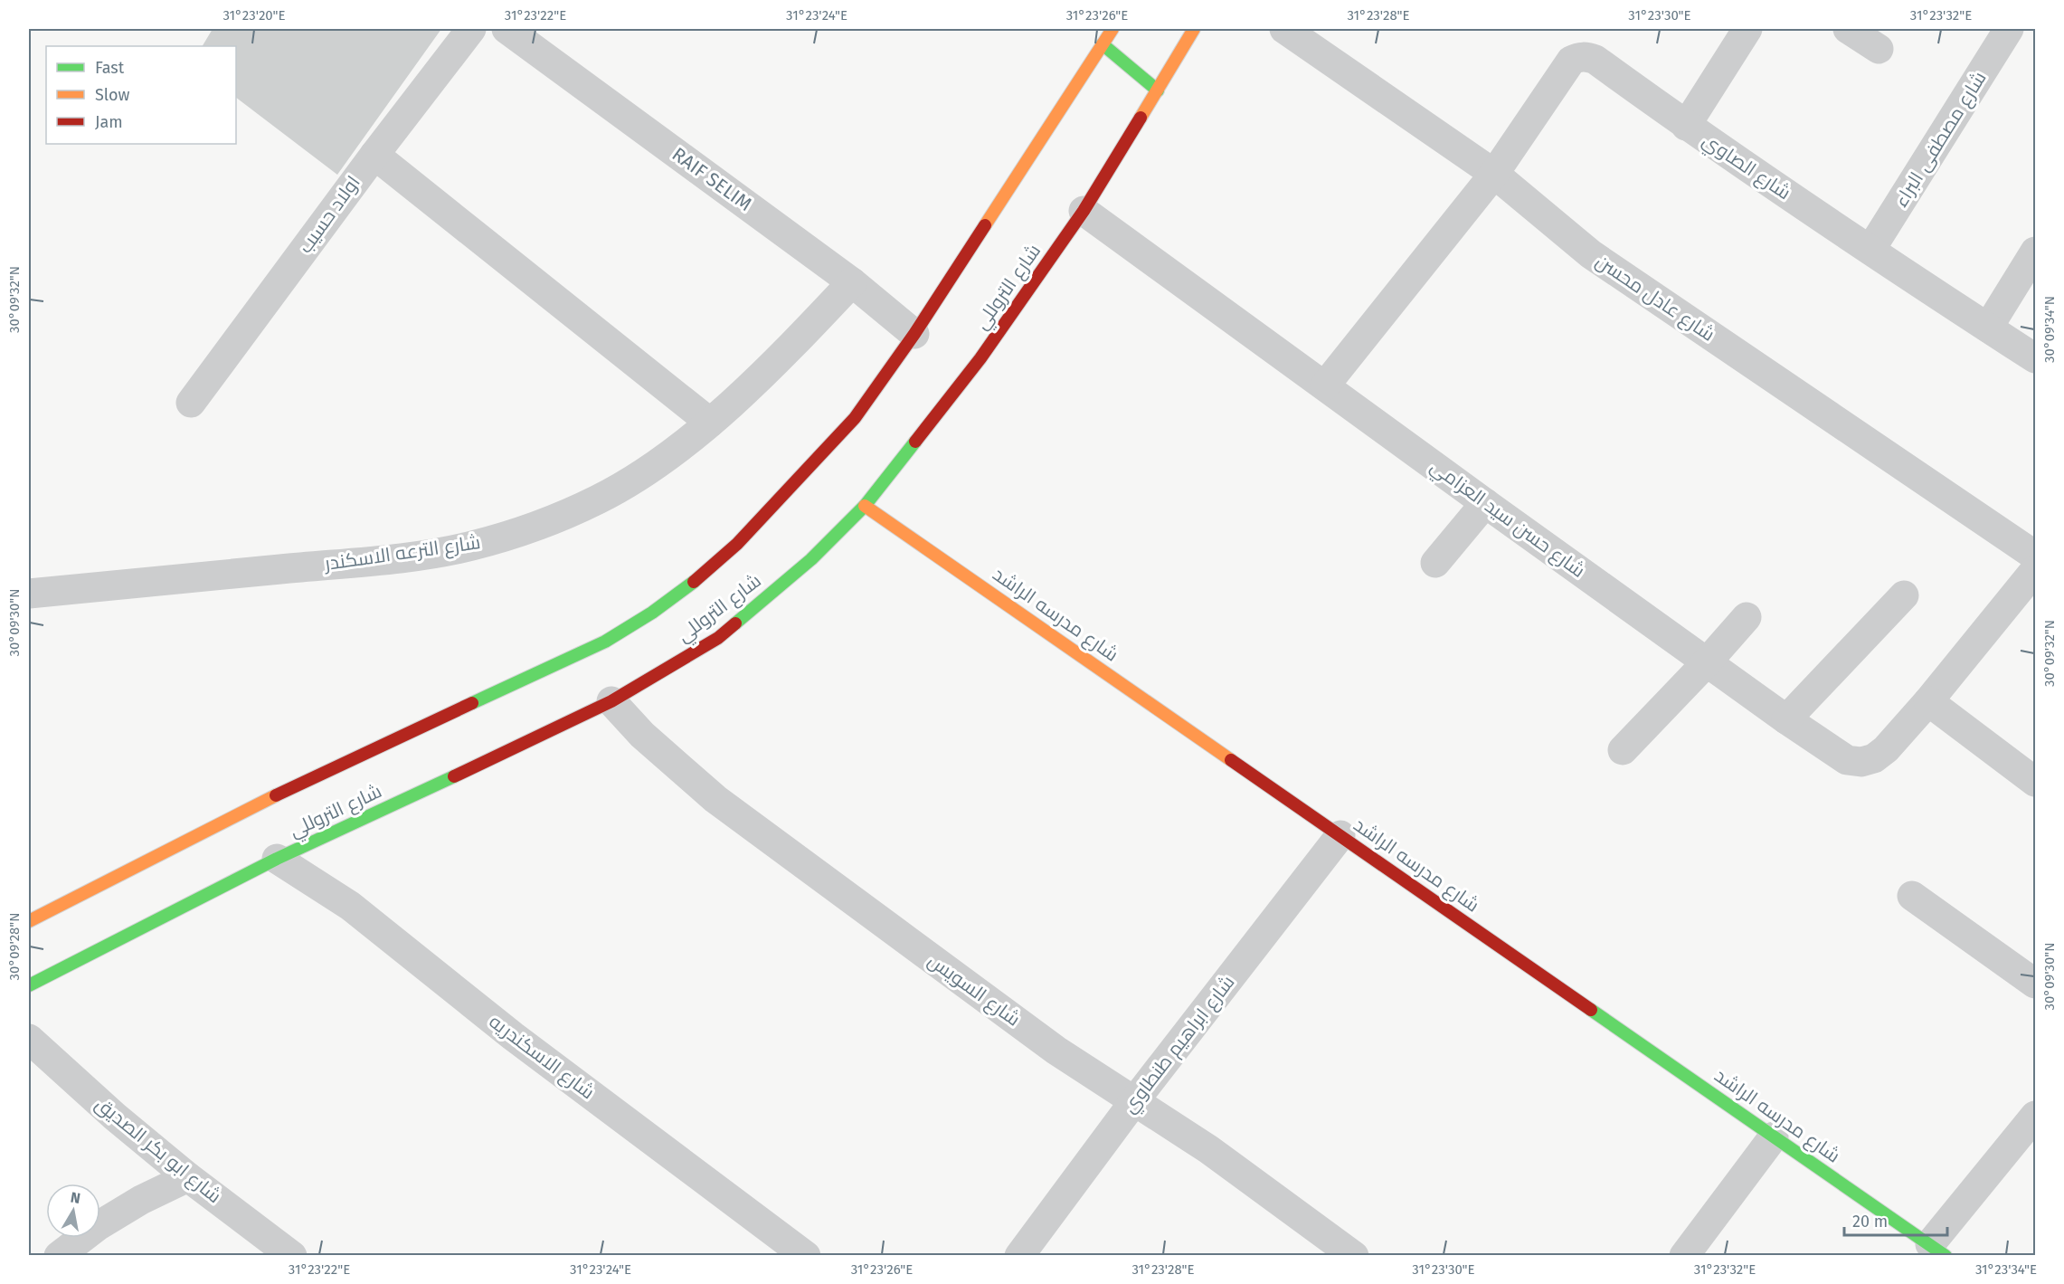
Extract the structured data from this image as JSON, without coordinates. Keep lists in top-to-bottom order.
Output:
{
  "streets": {
    "street": [
      "شارع مصطفى البراء",
      "شارع الصاوي",
      "RAIF SELIM",
      "اولاد حسيب",
      "شارع التروللي",
      "شارع عادل محسن",
      "شارع حسن سيد العزامي",
      "شارع الترعه الاسكندر",
      "شارع مدرسه الراشد",
      "شارع السويس",
      "شارع ابراهيم طنطاوي",
      "شارع الاسكندريه",
      "شارع ابو بكر الصديق"
    ]
  },
  "crossings": [
    ["شارع مصطفى البراء", "شارع الصاوي"],
    ["شارع الصاوي", "شارع عادل محسن"],
    ["RAIF SELIM", "شارع التروللي"],
    ["RAIF SELIM", "شارع الترعه الاسكندر"],
    ["شارع التروللي", "شارع حسن سيد العزامي"],
    ["شارع التروللي", "شارع مدرسه الراشد"],
    ["شارع التروللي", "شارع السويس"],
    ["شارع التروللي", "شارع الاسكندريه"],
    ["شارع مدرسه الراشد", "شارع ابراهيم طنطاوي"],
    ["شارع السويس", "شارع ابراهيم طنطاوي"]
  ],
  "legend": ["Fast", "Slow", "Jam"],
  "scale_bar": "20 m",
  "north": "top",
  "coordinates": [
    "31°23'20\"E",
    "31°23'22\"E",
    "31°23'24\"E",
    "31°23'26\"E",
    "31°23'28\"E",
    "31°23'30\"E",
    "31°23'32\"E",
    "30°09'32\"N",
    "30°09'34\"N",
    "30°09'30\"N",
    "30°09'28\"N",
    "31°23'34\"E"
  ]
}
